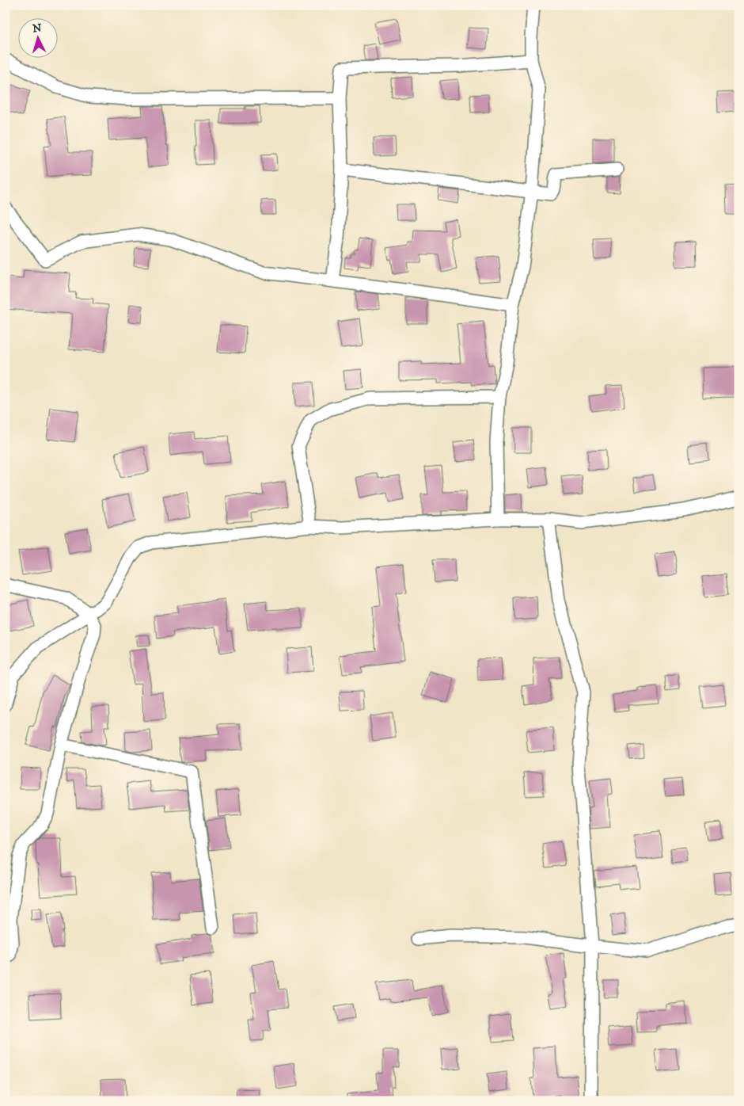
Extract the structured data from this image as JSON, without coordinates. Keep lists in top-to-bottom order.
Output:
{
  "north": "top"
}
